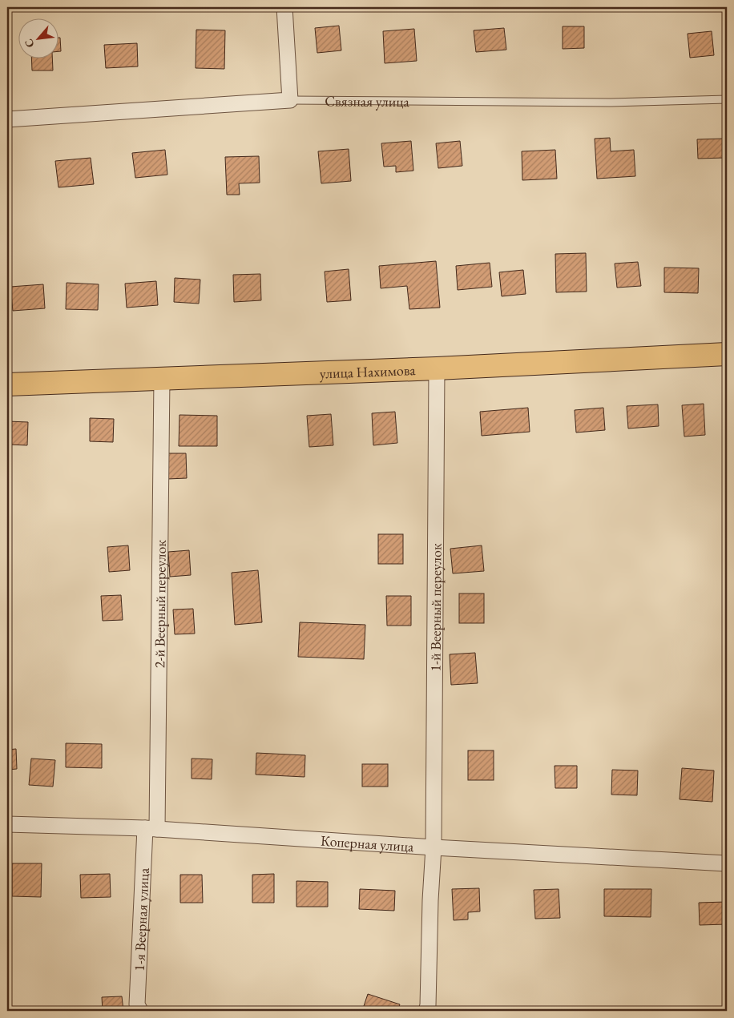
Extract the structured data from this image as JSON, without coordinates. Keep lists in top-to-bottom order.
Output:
{
  "streets": {
    "main road": ["улица Нахимова"],
    "street": [
      "Связная улица",
      "2-й Веерный переулок",
      "1-й Веерный переулок",
      "Коперная улица",
      "1-я Веерная улица"
    ]
  },
  "crossings": [
    ["улица Нахимова", "2-й Веерный переулок"],
    ["улица Нахимова", "1-й Веерный переулок"],
    ["2-й Веерный переулок", "Коперная улица"],
    ["2-й Веерный переулок", "1-я Веерная улица"],
    ["1-й Веерный переулок", "Коперная улица"],
    ["Коперная улица", "1-я Веерная улица"]
  ],
  "north": "bottom left"
}
